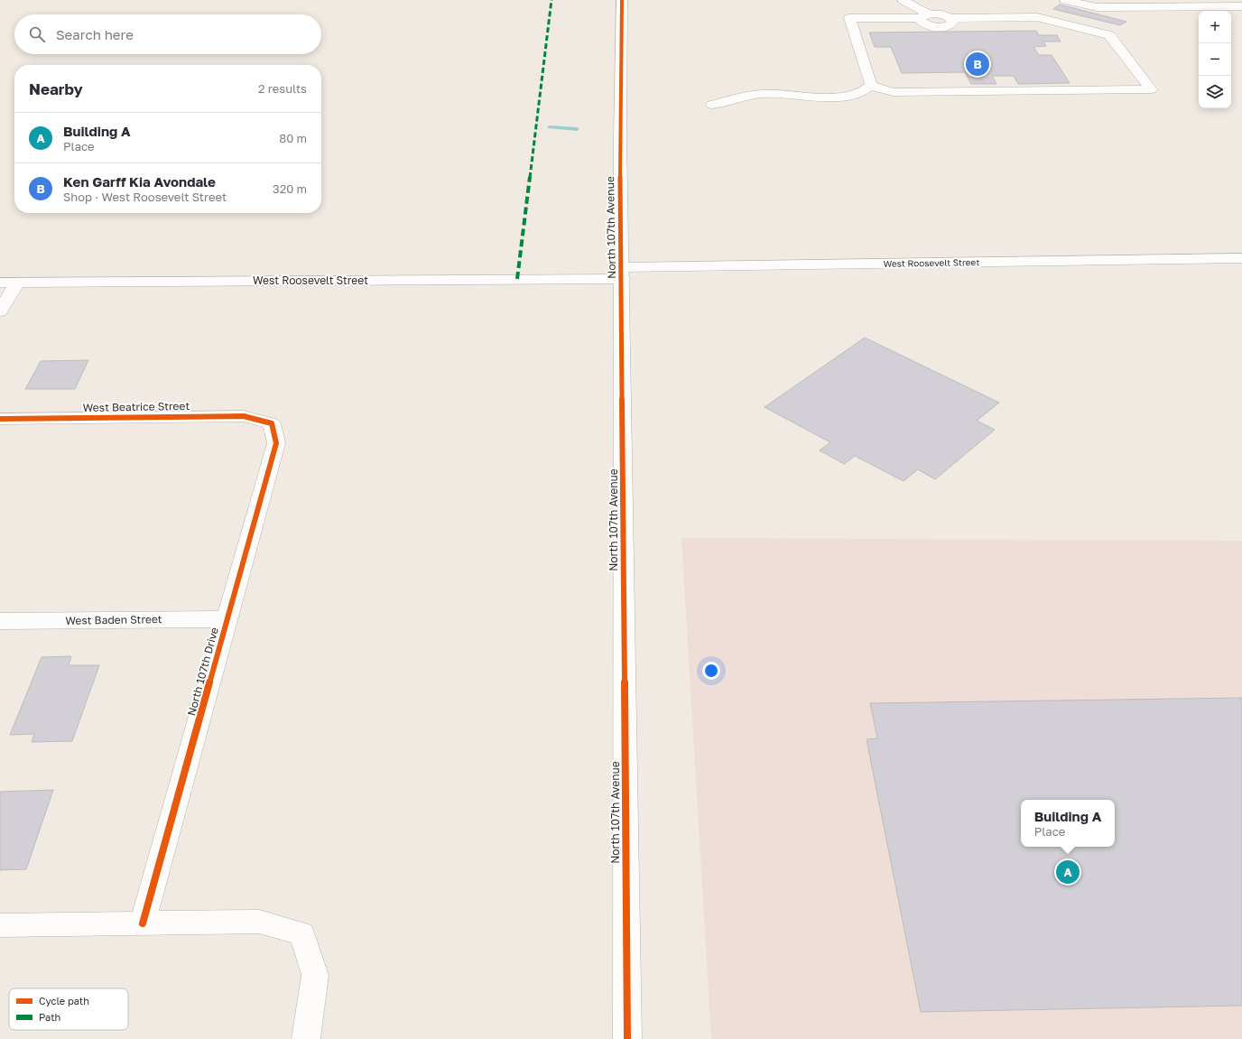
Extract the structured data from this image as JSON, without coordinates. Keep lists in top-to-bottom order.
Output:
{
  "streets": {
    "street": [
      "North 107th Avenue",
      "West Roosevelt Street",
      "West Beatrice Street",
      "West Baden Street",
      "North 107th Drive"
    ]
  },
  "crossings": [
    ["North 107th Avenue", "West Roosevelt Street"],
    ["West Beatrice Street", "North 107th Drive"],
    ["West Baden Street", "North 107th Drive"]
  ],
  "legend": ["Cycle path", "Path"],
  "page": {
    "map_buttons": ["+", "−"],
    "search": "Search here",
    "pins": ["B", "A"],
    "heading": ["Nearby", "2 results"],
    "list": [
      {
        "mark": "A",
        "name": "Building A",
        "note": "Place",
        "value": "80 m"
      },
      {
        "mark": "B",
        "name": "Ken Garff Kia Avondale",
        "note": "Shop · West Roosevelt Street",
        "value": "320 m"
      }
    ],
    "popup": ["Building A", "Place"]
  }
}
